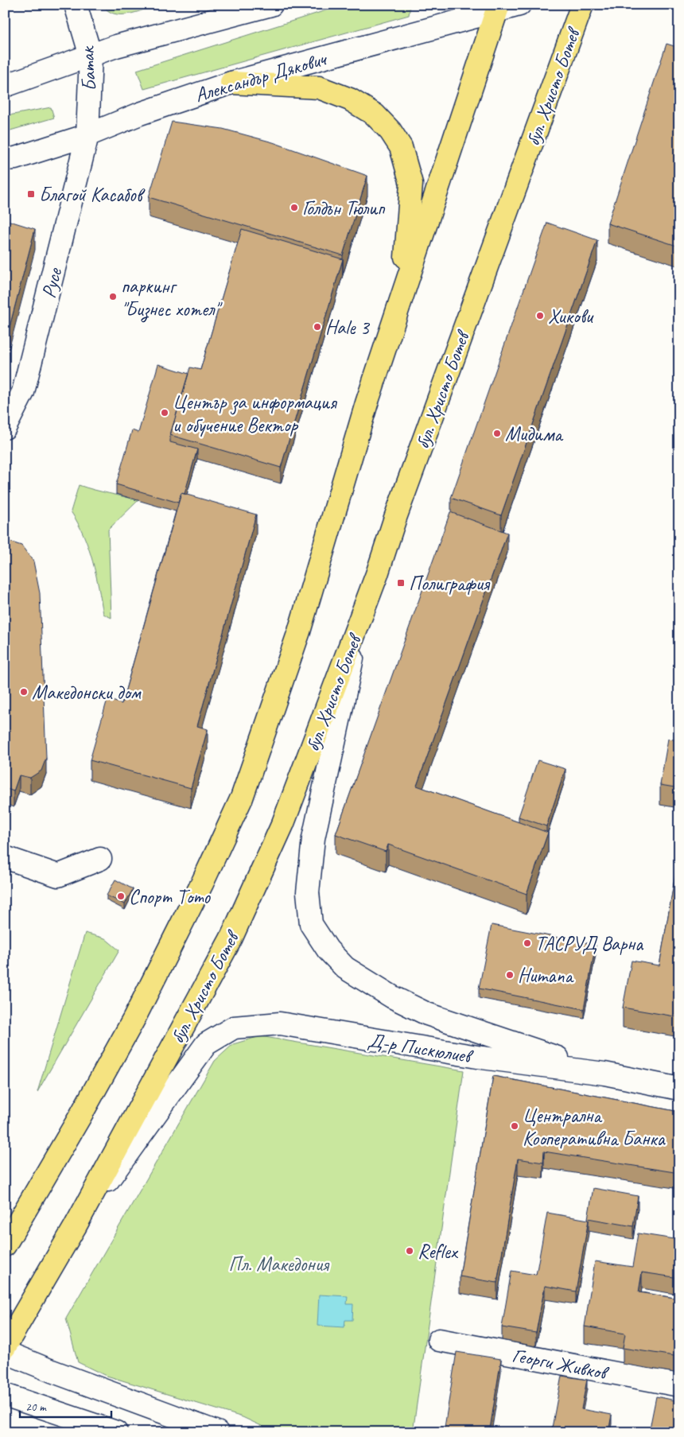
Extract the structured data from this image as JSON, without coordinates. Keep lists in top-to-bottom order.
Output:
{
  "streets": {
    "main road": ["бул. Христо Ботев"],
    "street": [
      "Батак",
      "Александър Дякович",
      "Русе",
      "Д-р Пискюлиев",
      "Георги Живков"
    ]
  },
  "crossings": [
    ["Батак", "Александър Дякович"],
    ["Батак", "Русе"],
    ["Александър Дякович", "Русе"],
    ["бул. Христо Ботев", "Д-р Пискюлиев"]
  ],
  "parks": ["Пл. Македония"],
  "places": {
    "transit": ["Благой Касабов", "Полиграфия"],
    "other": [
      "Голдън Тюлип",
      "паркинг \"Бизнес хотел\"",
      "Хикови",
      "Hale 3",
      "Център за информация и обучение Вектор",
      "Мидима",
      "Македонски дом",
      "Спорт Тото",
      "ТАСРУД Варна",
      "Humana",
      "Централна Кооперативна Банка",
      "Reflex"
    ]
  },
  "scale_bar": "20 m"
}
